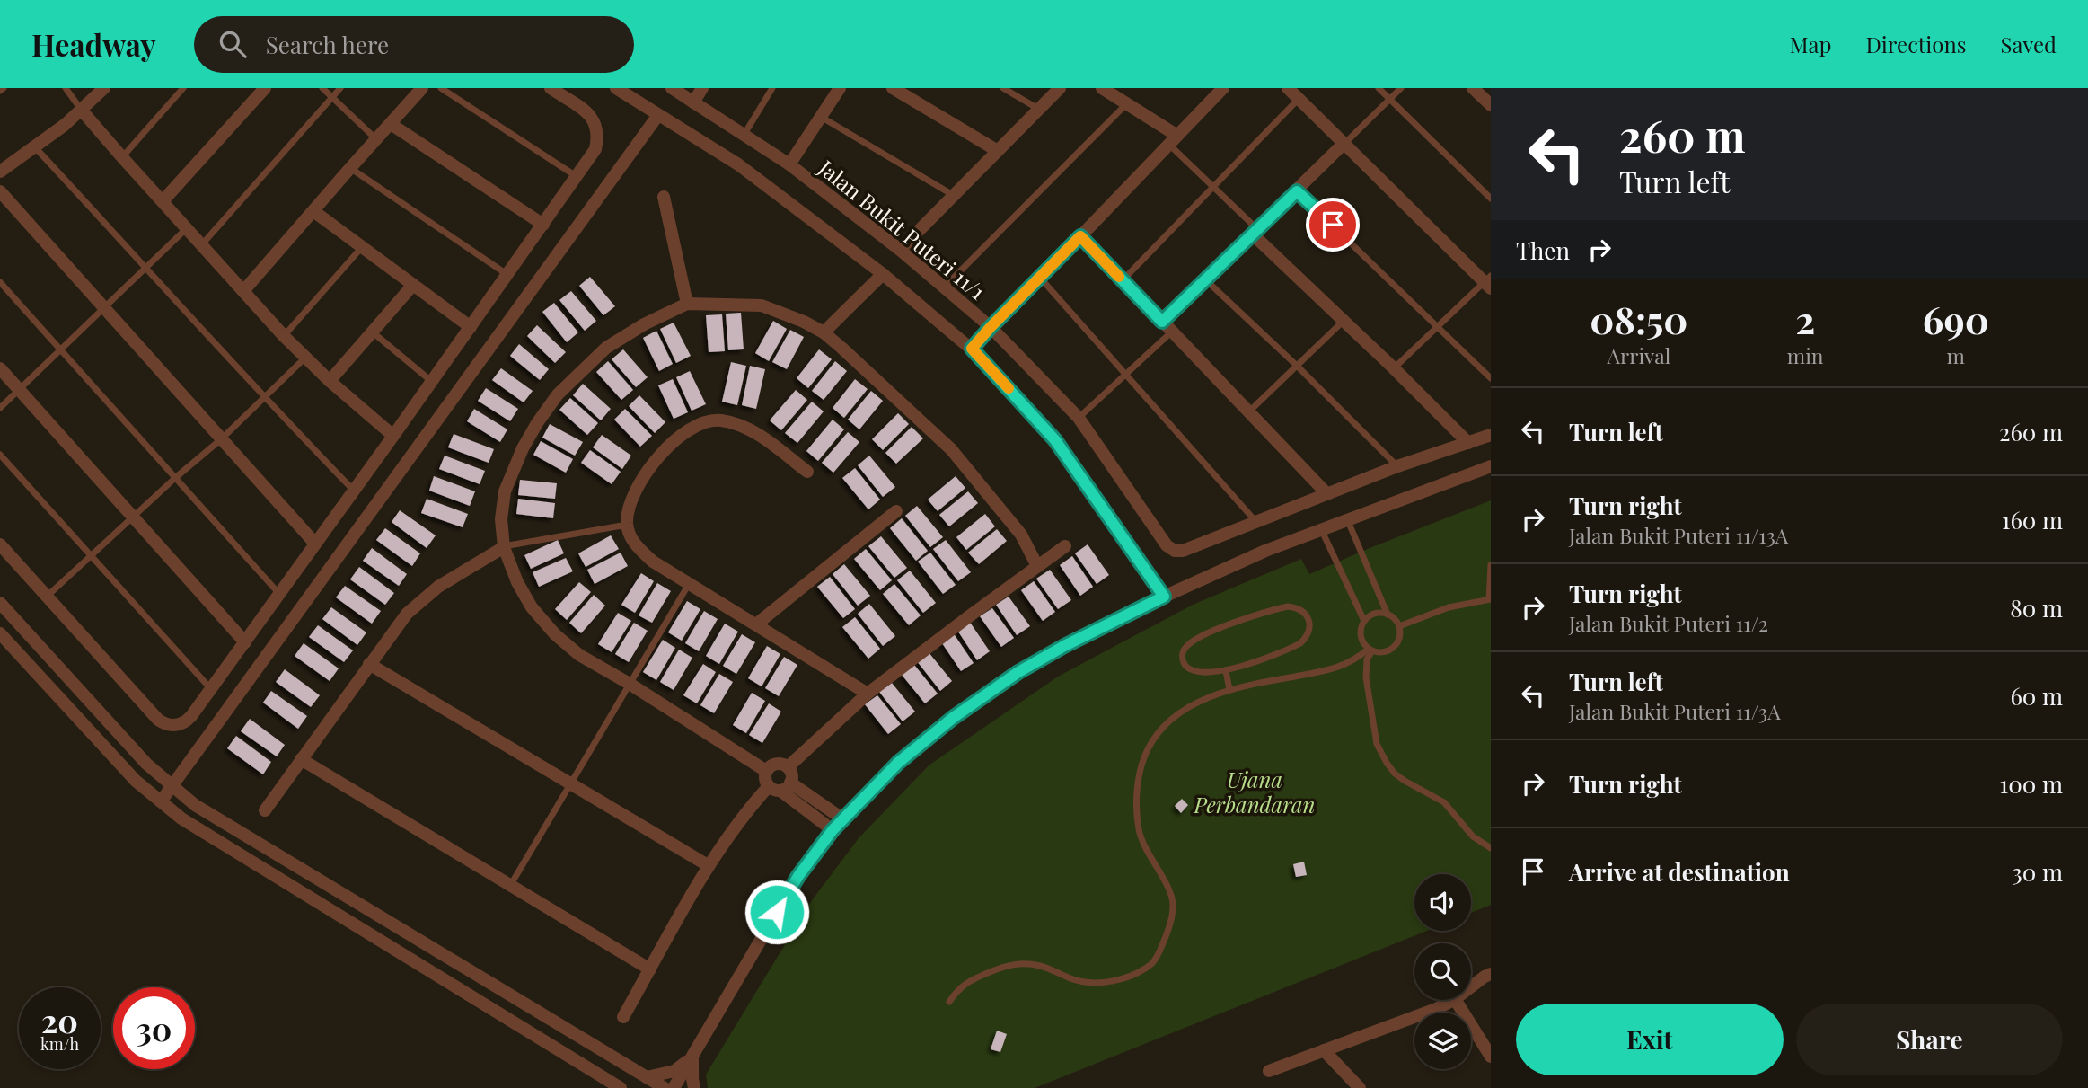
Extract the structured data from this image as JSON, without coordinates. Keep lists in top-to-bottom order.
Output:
{
  "streets": {
    "street": ["Jalan Bukit Puteri 11/1"]
  },
  "parks": ["Ujana Perbandaran"],
  "page": {
    "header": "Headway",
    "search": "Search here",
    "nav": ["Map", "Directions", "Saved"],
    "turn": ["260 m", "Turn left"],
    "then": "Then",
    "eta": [
      "08:50",
      "Arrival",
      "2",
      "min",
      "690",
      "m"
    ],
    "list": [
      {
        "name": "Turn left",
        "value": "260 m"
      },
      {
        "name": "Turn right",
        "note": "Jalan Bukit Puteri 11/13A",
        "value": "160 m"
      },
      {
        "name": "Turn right",
        "note": "Jalan Bukit Puteri 11/2",
        "value": "80 m"
      },
      {
        "name": "Turn left",
        "note": "Jalan Bukit Puteri 11/3A",
        "value": "60 m"
      },
      {
        "name": "Turn right",
        "value": "100 m"
      },
      {
        "name": "Arrive at destination",
        "value": "30 m"
      }
    ],
    "speed": "20 km/h",
    "limit": "30",
    "buttons": ["Exit", "Share"]
  }
}
